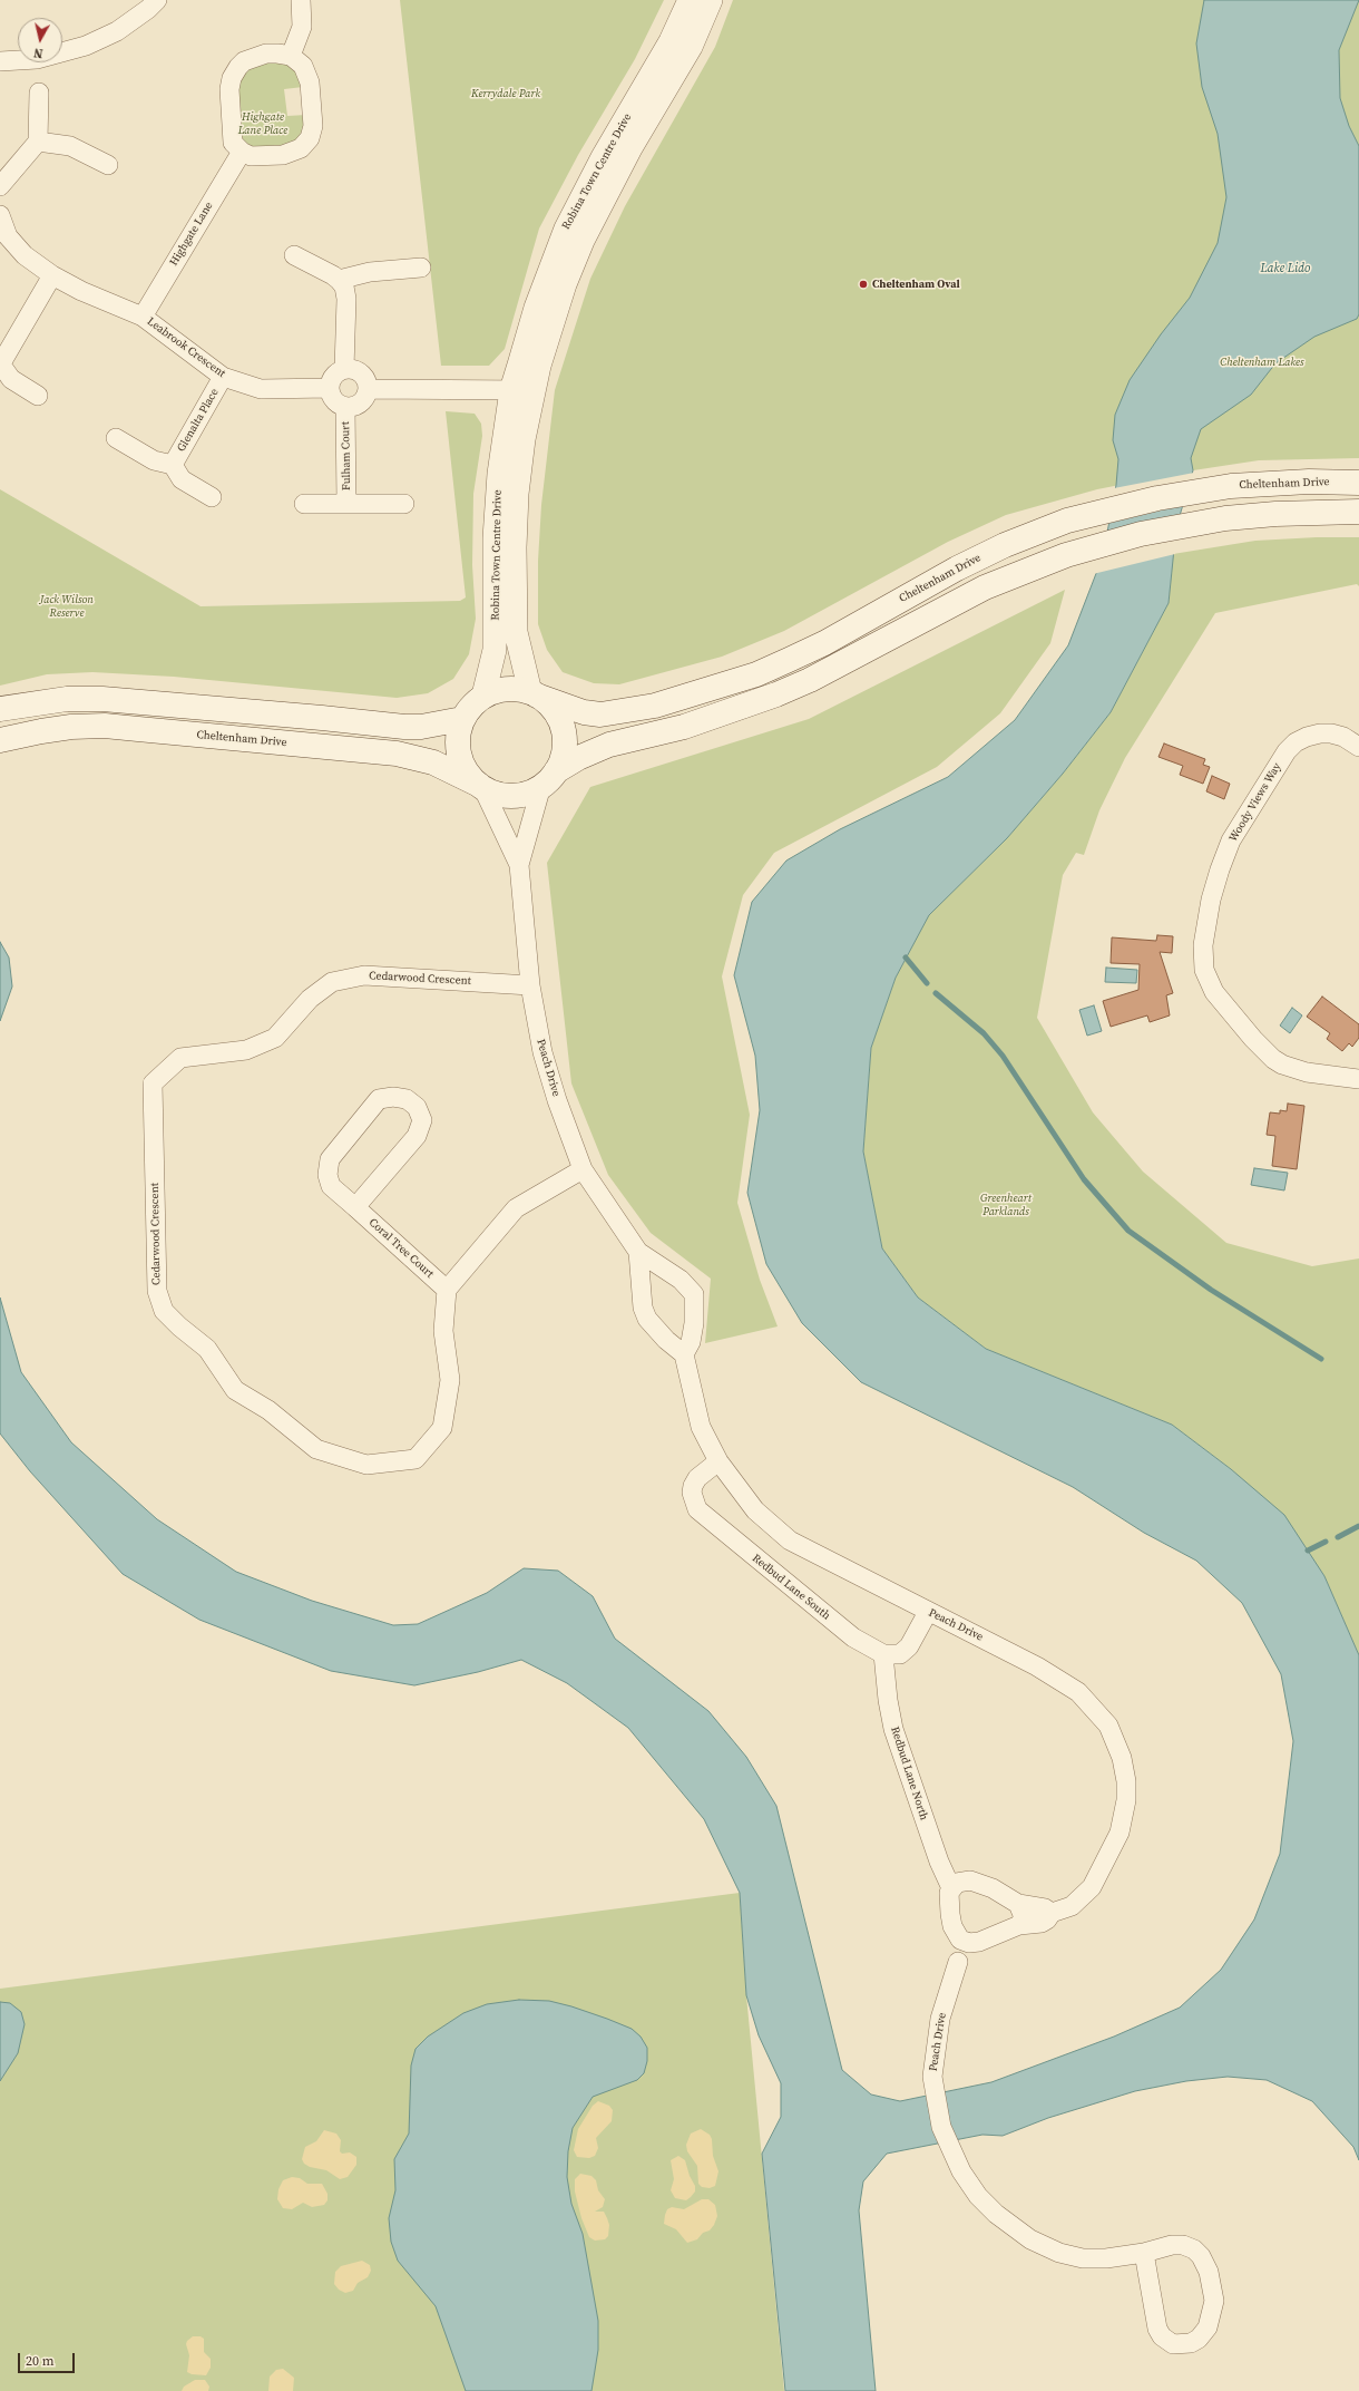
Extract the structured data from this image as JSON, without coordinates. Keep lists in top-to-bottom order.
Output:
{
  "streets": {
    "main road": ["Cheltenham Drive"],
    "street": [
      "Robina Town Centre Drive",
      "Highgate Lane",
      "Leabrook Crescent",
      "Glenalta Place",
      "Fulham Court",
      "Woody Views Way",
      "Cedarwood Crescent",
      "Peach Drive",
      "Coral Tree Court",
      "Redbud Lane South",
      "Redbud Lane North"
    ]
  },
  "crossings": [
    ["Robina Town Centre Drive", "Cheltenham Drive"],
    ["Robina Town Centre Drive", "Peach Drive"],
    ["Highgate Lane", "Leabrook Crescent"],
    ["Leabrook Crescent", "Glenalta Place"],
    ["Leabrook Crescent", "Fulham Court"],
    ["Cheltenham Drive", "Peach Drive"],
    ["Cedarwood Crescent", "Peach Drive"],
    ["Cedarwood Crescent", "Coral Tree Court"],
    ["Peach Drive", "Redbud Lane South"],
    ["Peach Drive", "Redbud Lane North"],
    ["Redbud Lane South", "Redbud Lane North"]
  ],
  "water": ["Lake Lido"],
  "parks": [
    "Kerrydale Park",
    "Highgate Lane Place",
    "Cheltenham Lakes",
    "Jack Wilson Reserve",
    "Greenheart Parklands"
  ],
  "places": ["Cheltenham Oval"],
  "scale_bar": "20 m",
  "north": "bottom"
}
